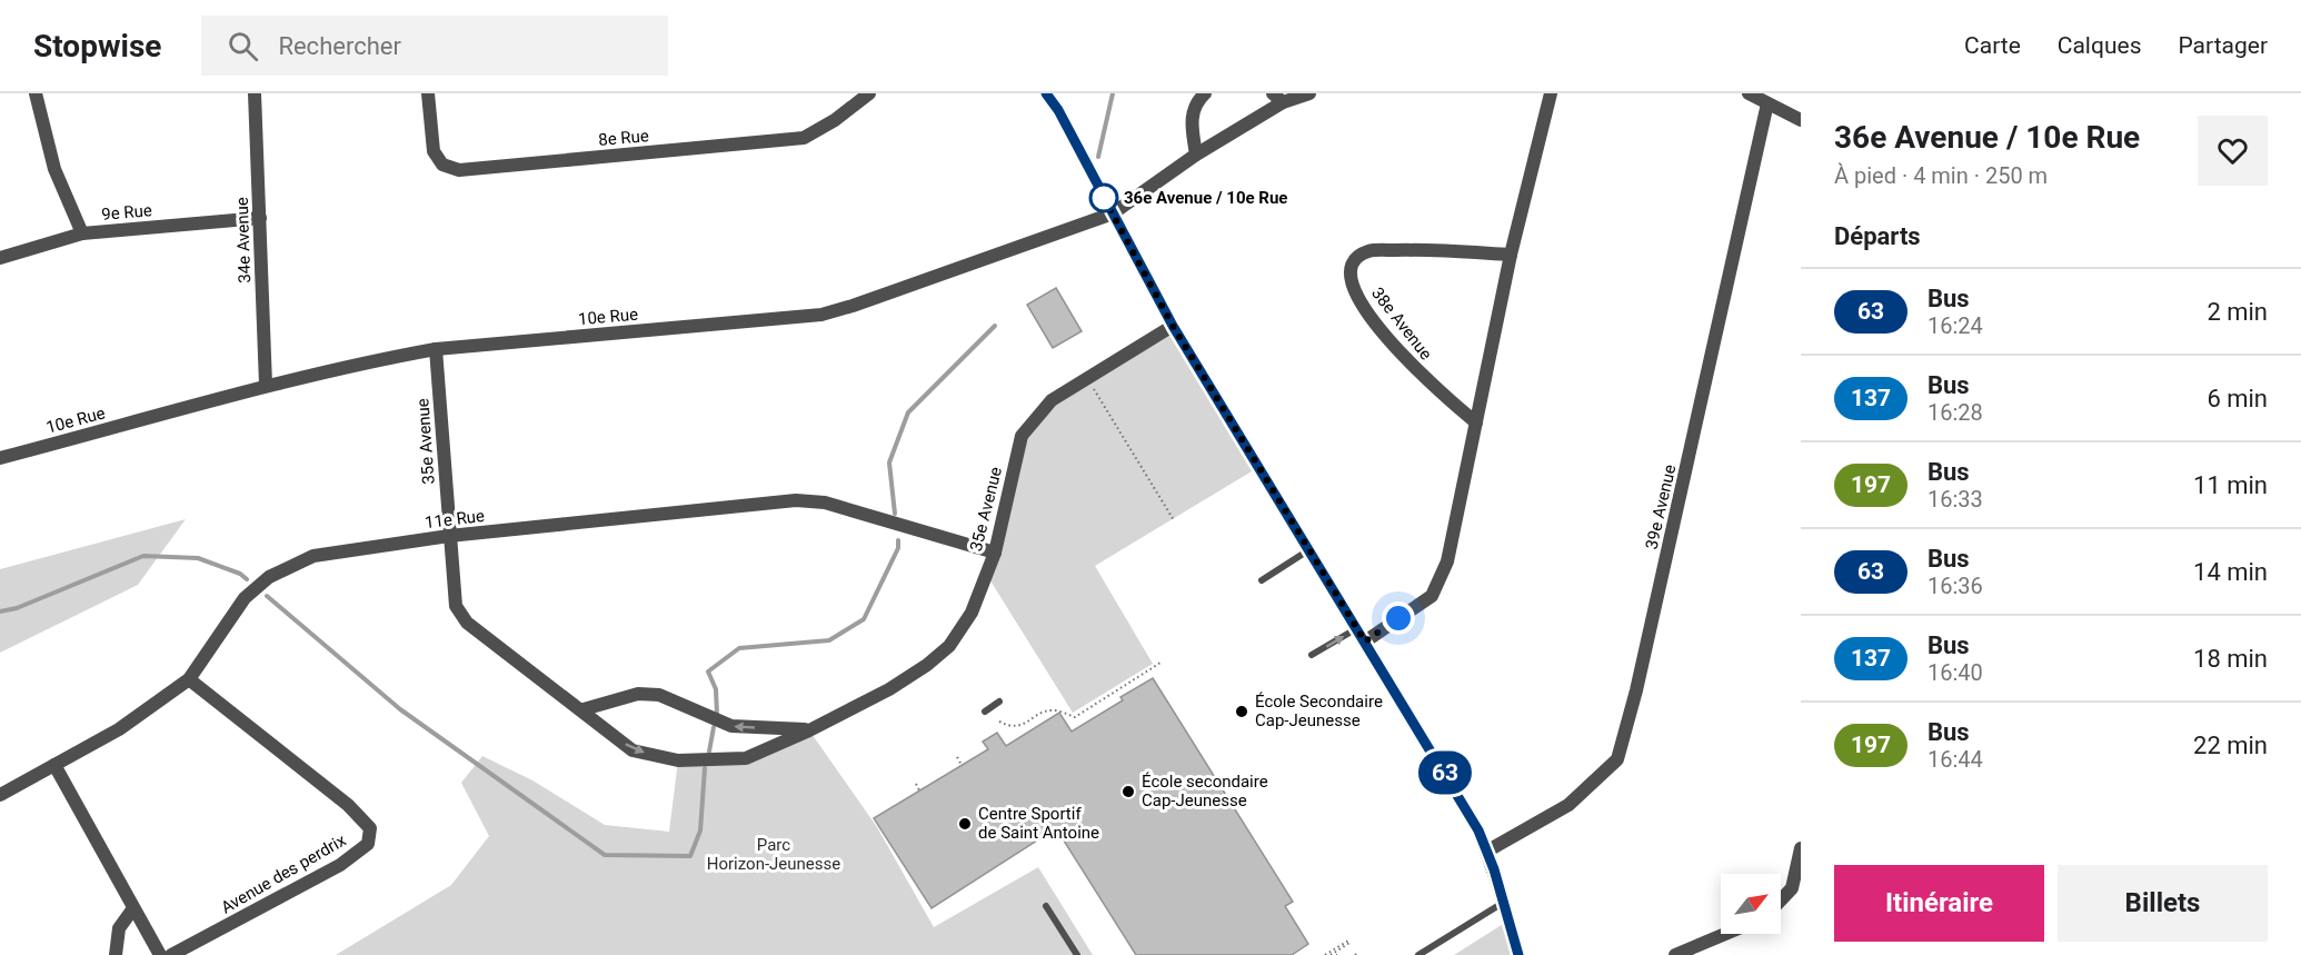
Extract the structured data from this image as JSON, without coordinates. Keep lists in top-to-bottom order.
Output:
{
  "streets": {
    "street": [
      "8e Rue",
      "9e Rue",
      "34e Avenue",
      "10e Rue",
      "38e Avenue",
      "35e Avenue",
      "39e Avenue",
      "11e Rue",
      "Avenue des perdrix"
    ]
  },
  "crossings": [
    ["9e Rue", "34e Avenue"],
    ["34e Avenue", "10e Rue"],
    ["10e Rue", "35e Avenue"],
    ["35e Avenue", "11e Rue"],
    ["11e Rue", "Avenue des perdrix"]
  ],
  "parks": ["Parc Horizon-Jeunesse"],
  "places": [
    "36e Avenue / 10e Rue",
    "École Secondaire Cap-Jeunesse",
    "École secondaire Cap-Jeunesse",
    "Centre Sportif de Saint Antoine"
  ],
  "lines": ["bus line 63"],
  "north": "top right",
  "page": {
    "header": "Stopwise",
    "search": "Rechercher",
    "nav": ["Carte", "Calques", "Partager"],
    "on_map": "63",
    "heading": [
      ["36e Avenue / 10e Rue", "À pied · 4 min · 250 m"],
      "Départs"
    ],
    "list": [
      {
        "mark": "63",
        "name": "Bus",
        "note": "16:24",
        "value": "2 min"
      },
      {
        "mark": "137",
        "name": "Bus",
        "note": "16:28",
        "value": "6 min"
      },
      {
        "mark": "197",
        "name": "Bus",
        "note": "16:33",
        "value": "11 min"
      },
      {
        "mark": "63",
        "name": "Bus",
        "note": "16:36",
        "value": "14 min"
      },
      {
        "mark": "137",
        "name": "Bus",
        "note": "16:40",
        "value": "18 min"
      },
      {
        "mark": "197",
        "name": "Bus",
        "note": "16:44",
        "value": "22 min"
      }
    ],
    "buttons": ["Itinéraire", "Billets"]
  }
}
